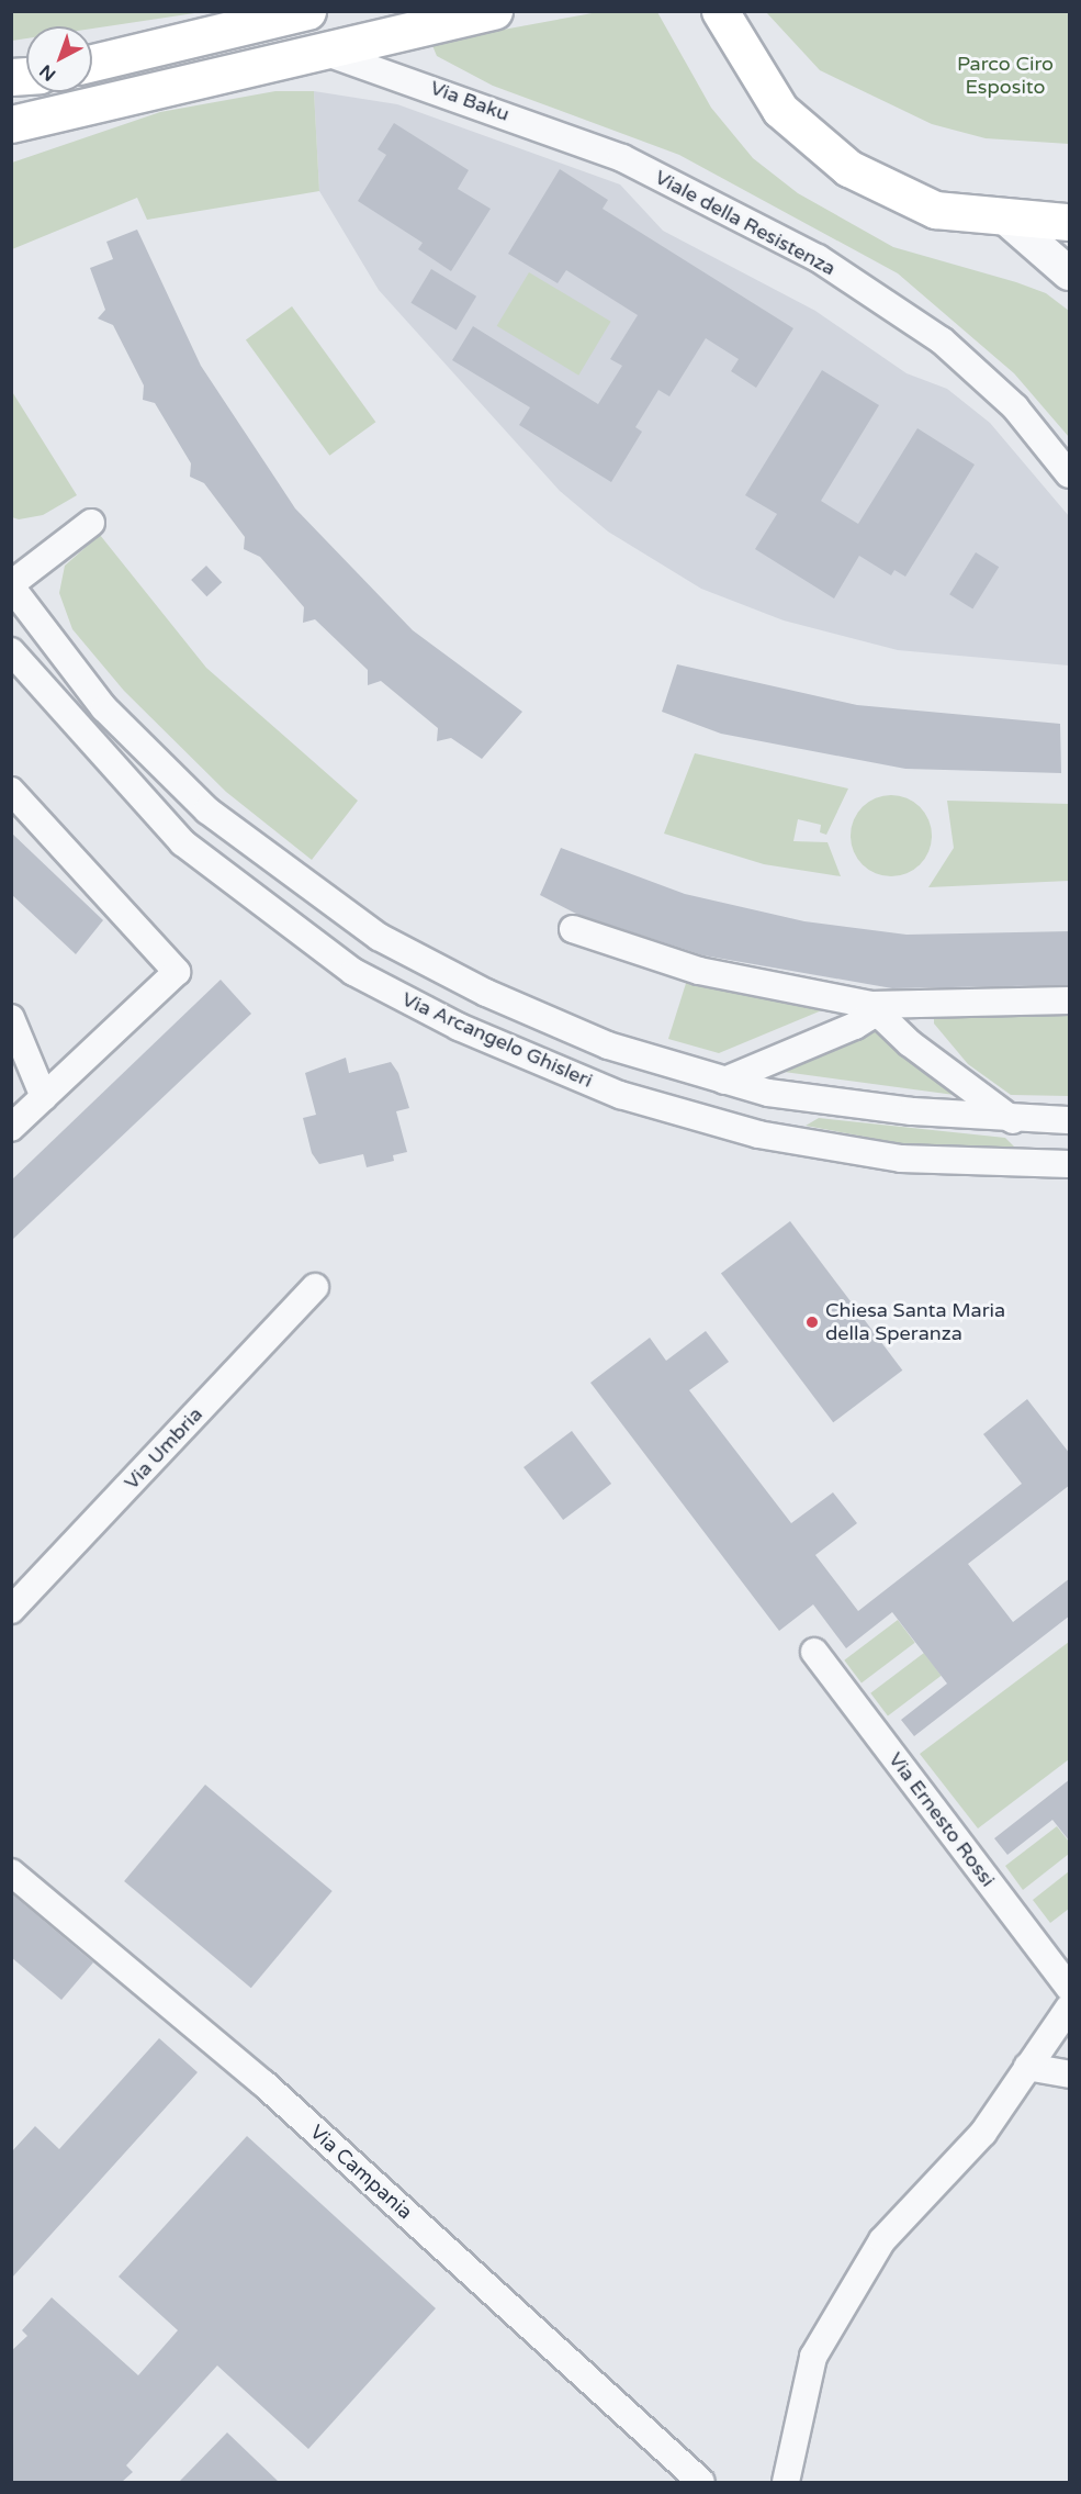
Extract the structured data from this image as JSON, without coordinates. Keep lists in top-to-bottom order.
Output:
{
  "streets": {
    "street": [
      "Via Baku",
      "Viale della Resistenza",
      "Via Arcangelo Ghisleri",
      "Via Umbria",
      "Via Ernesto Rossi",
      "Via Campania"
    ]
  },
  "crossings": [
    ["Via Baku", "Viale della Resistenza"]
  ],
  "parks": ["Parco Ciro Esposito"],
  "places": ["Chiesa Santa Maria della Speranza"],
  "north": "bottom left"
}
